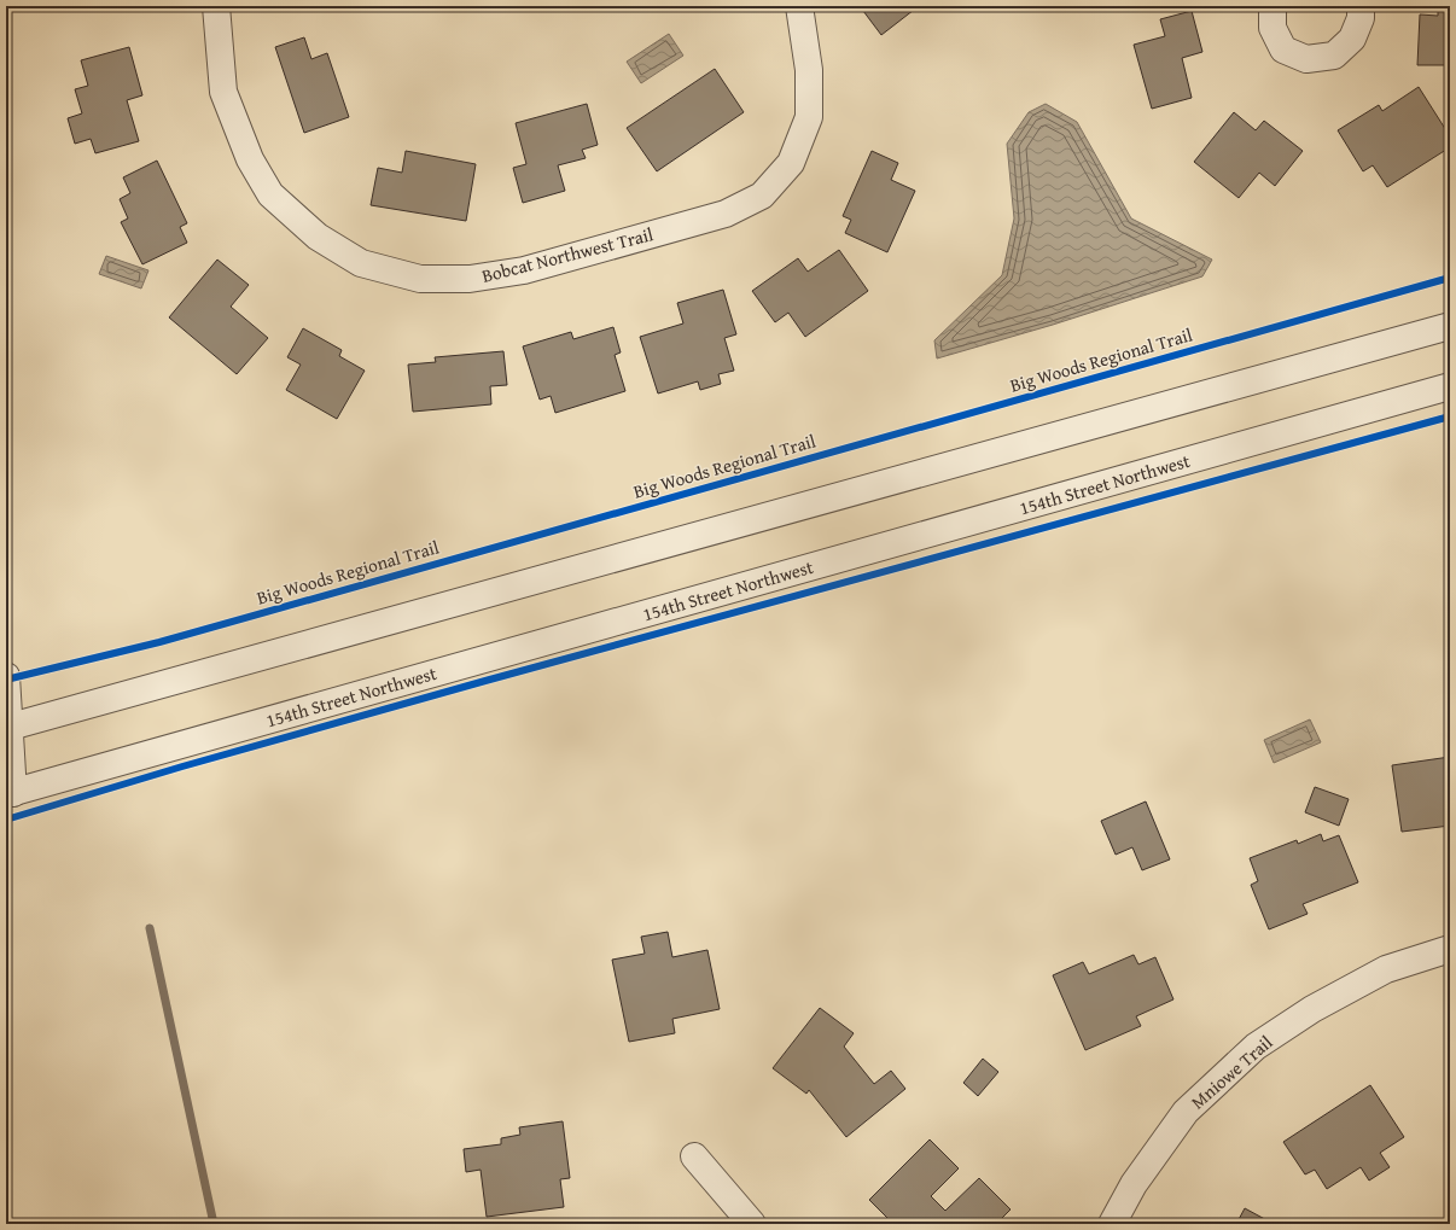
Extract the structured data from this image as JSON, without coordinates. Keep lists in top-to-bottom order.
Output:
{
  "streets": {
    "street": ["Bobcat Northwest Trail", "154th Street Northwest", "Mniowe Trail"],
    "cycle path": ["Big Woods Regional Trail"]
  }
}
